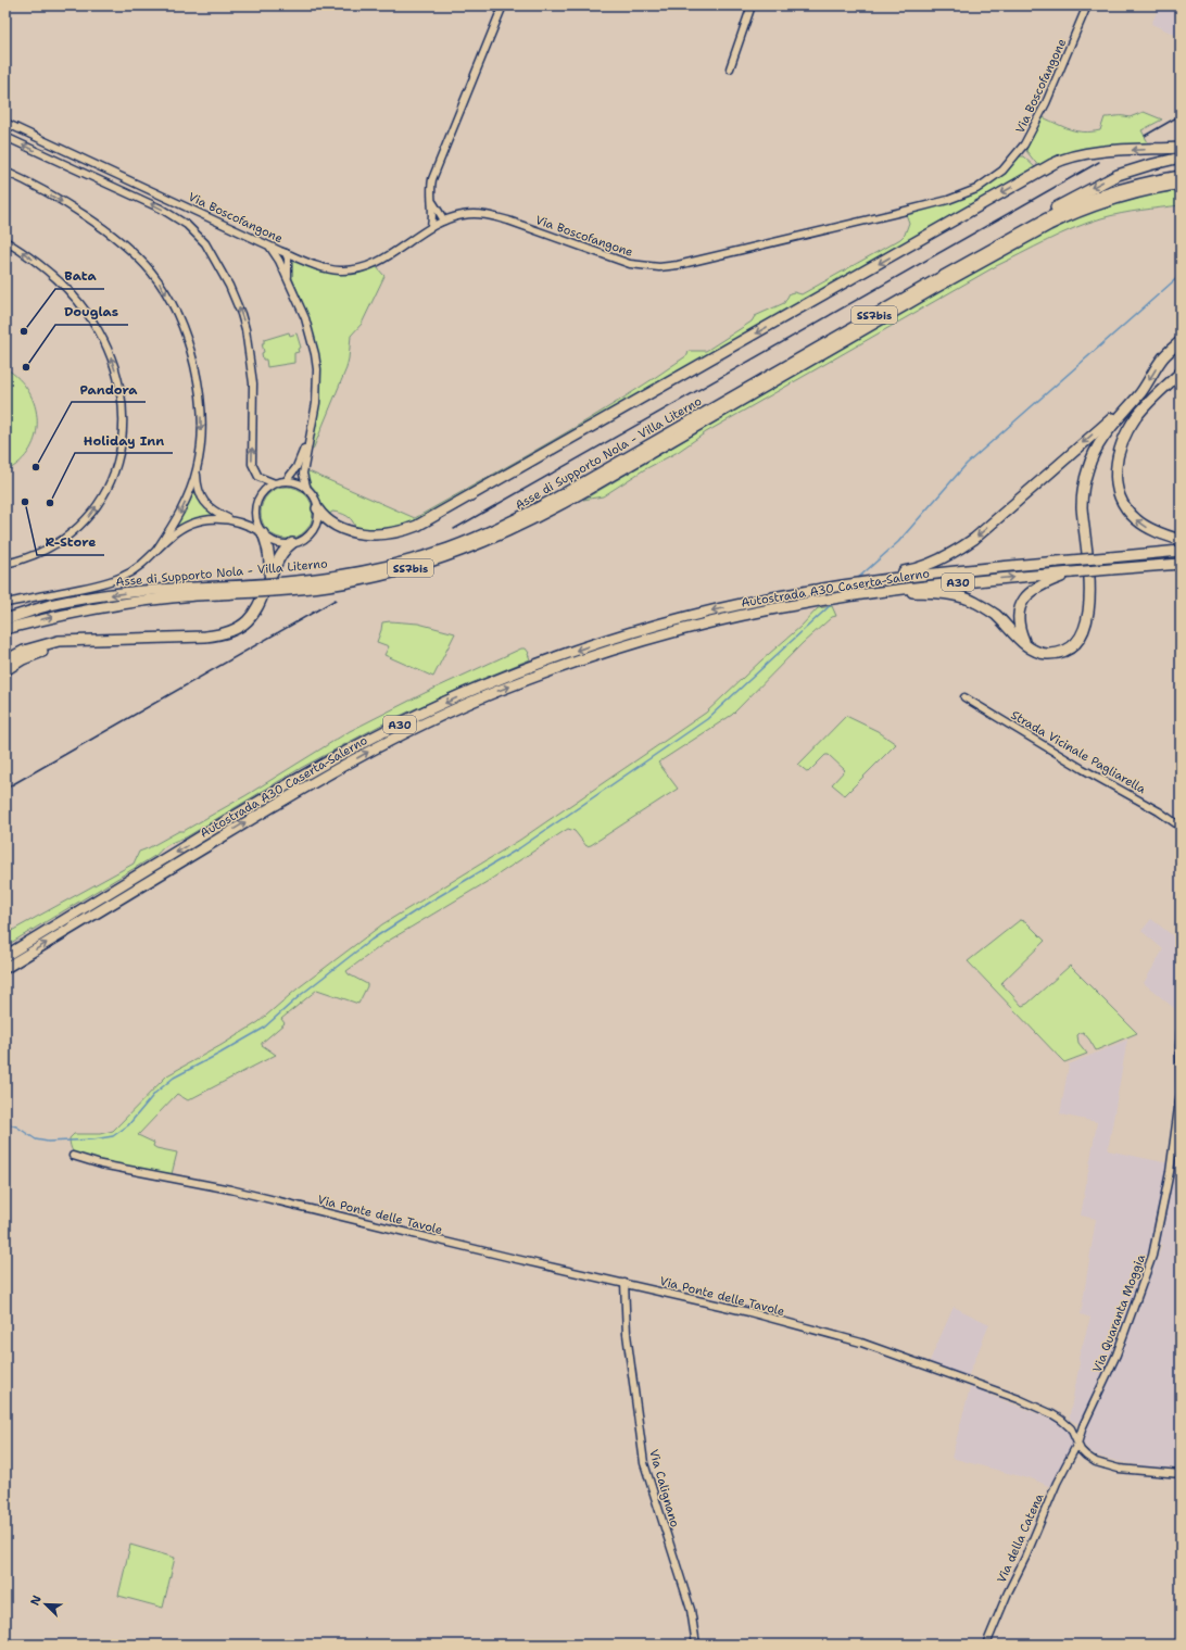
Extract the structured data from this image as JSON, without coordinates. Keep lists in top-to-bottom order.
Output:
{
  "streets": {
    "highway": [
      "SS7bis",
      "Asse di Supporto Nola - Villa Literno",
      "A30",
      "Autostrada A30 Caserta-Salerno"
    ],
    "street": [
      "Via Boscofangone",
      "Strada Vicinale Pagliarella",
      "Via Ponte delle Tavole",
      "Via Quaranta Moggia",
      "Via Calignano",
      "Via della Catena"
    ]
  },
  "crossings": [
    ["Via Ponte delle Tavole", "Via Quaranta Moggia"],
    ["Via Ponte delle Tavole", "Via Calignano"],
    ["Via Ponte delle Tavole", "Via della Catena"],
    ["Via Quaranta Moggia", "Via della Catena"]
  ],
  "places": [
    "Bata",
    "Douglas",
    "Pandora",
    "R-Store",
    "Holiday Inn"
  ],
  "north": "top left"
}
